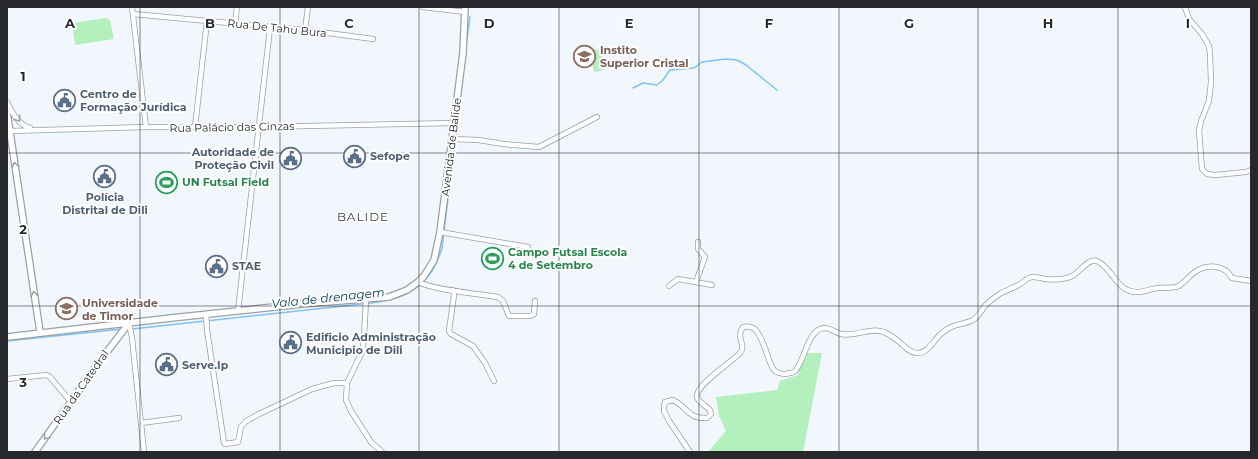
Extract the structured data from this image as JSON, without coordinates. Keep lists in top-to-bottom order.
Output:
{
  "streets": {
    "main road": ["Avenida de Balide", "Rua da Catedral"],
    "street": ["Rua De Tahu Bura", "Rua Palácio das Cinzas"]
  },
  "crossings": [
    ["Rua Palácio das Cinzas", "Avenida de Balide"]
  ],
  "one_way": ["Rua da Catedral"],
  "districts": ["BALIDE"],
  "water": ["Vala de drenagem"],
  "places": {
    "school or university": ["Instito Superior Cristal", "Universidade de Timor"],
    "public building": [
      "Centro de Formação Jurídica",
      "Sefope",
      "Autoridade de Proteção Civil",
      "Polícia Distrital de Dili",
      "STAE",
      "Edificio Administração Municipio de Dili",
      "Serve.Ip"
    ],
    "sports": ["UN Futsal Field", "Campo Futsal Escola 4 de Setembro"]
  },
  "grid": {
    "columns": [
      "A",
      "B",
      "C",
      "D",
      "E",
      "F",
      "G",
      "H",
      "I"
    ],
    "rows": ["1", "2", "3"]
  }
}
